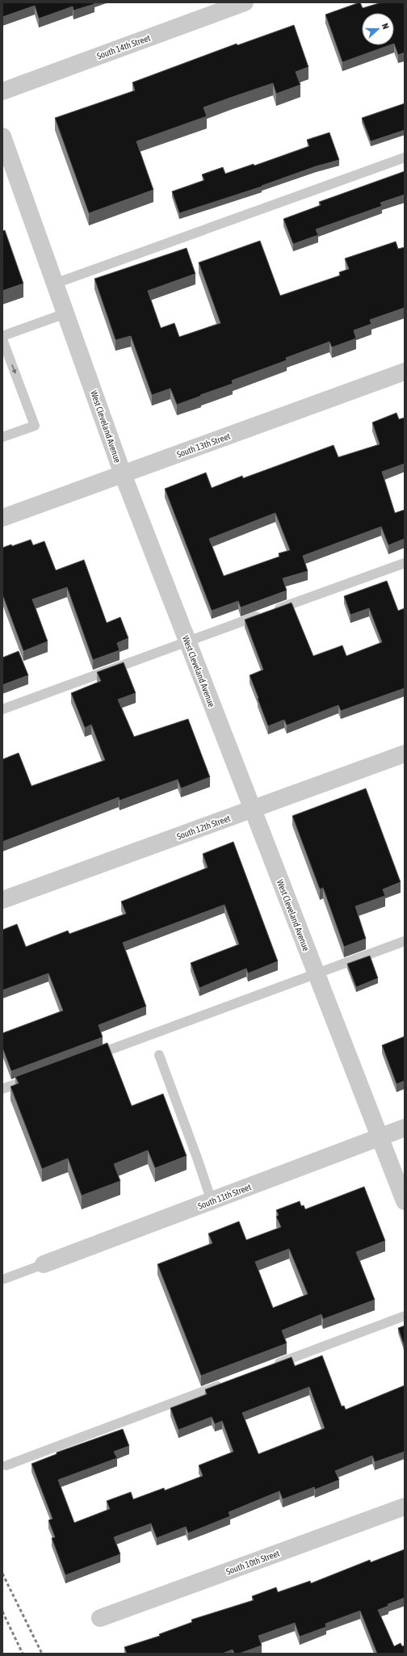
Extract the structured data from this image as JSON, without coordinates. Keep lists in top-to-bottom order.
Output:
{
  "streets": {
    "street": [
      "South 14th Street",
      "West Cleveland Avenue",
      "South 13th Street",
      "South 12th Street",
      "South 11th Street",
      "South 10th Street"
    ]
  },
  "crossings": [
    ["West Cleveland Avenue", "South 13th Street"],
    ["West Cleveland Avenue", "South 12th Street"],
    ["West Cleveland Avenue", "South 11th Street"]
  ],
  "north": "right"
}
